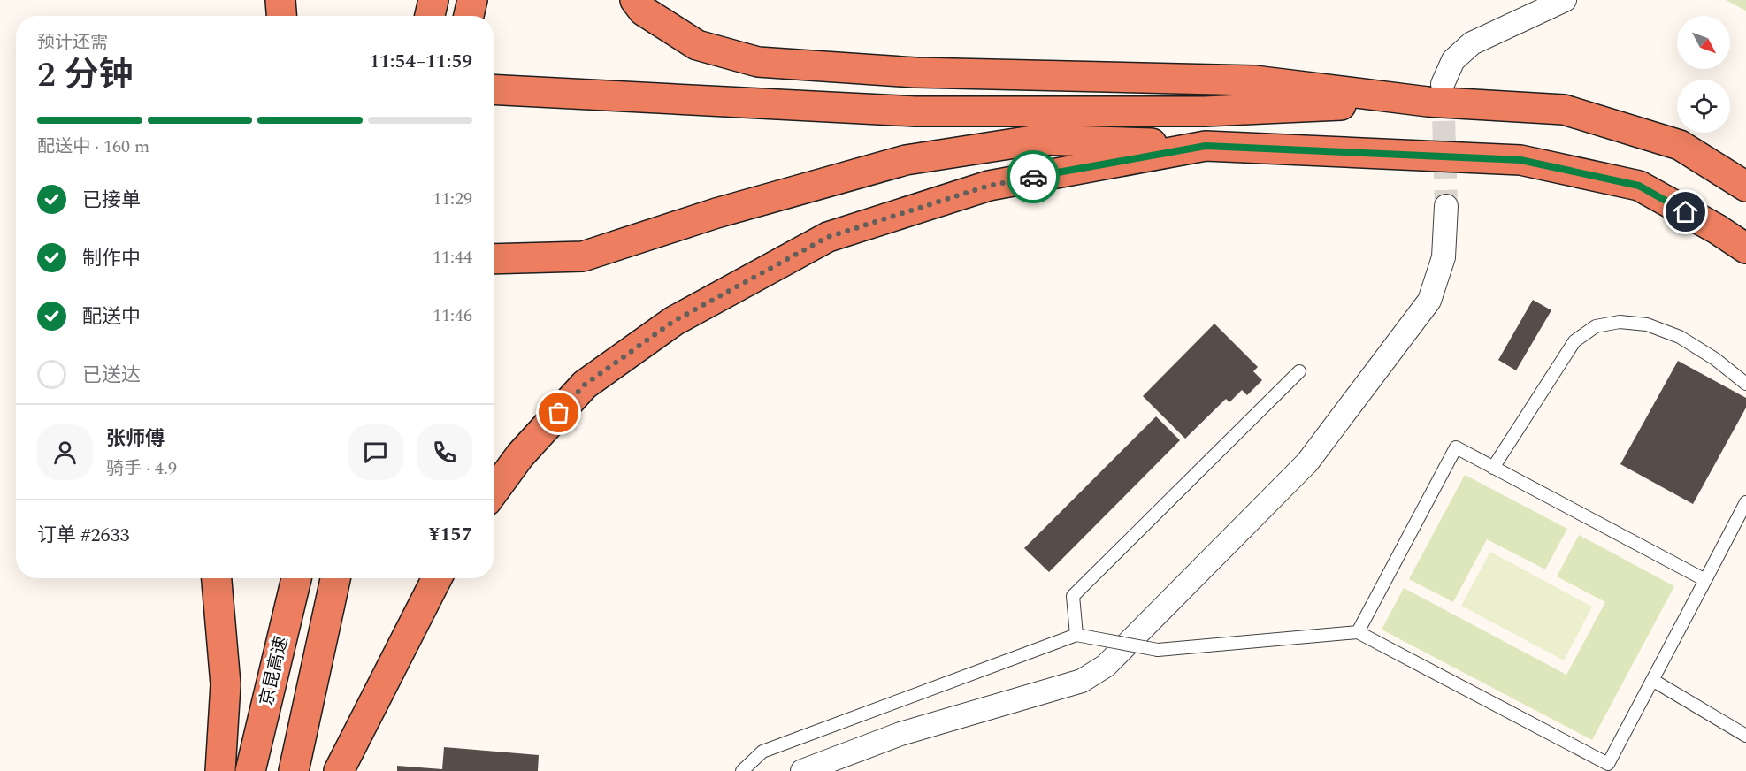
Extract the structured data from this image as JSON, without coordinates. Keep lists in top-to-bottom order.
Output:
{
  "streets": {
    "highway": ["京昆高速"]
  },
  "north": "bottom right",
  "page": {
    "heading": ["2 分钟", "预计还需", "11:54–11:59"],
    "panel": [
      "张师傅",
      "骑手 · 4.9",
      "订单 #2633",
      "¥157"
    ],
    "bar": "配送中 · 160 m",
    "list": [
      ["已接单", "11:29"],
      ["制作中", "11:44"],
      ["配送中", "11:46"],
      "已送达"
    ]
  }
}
